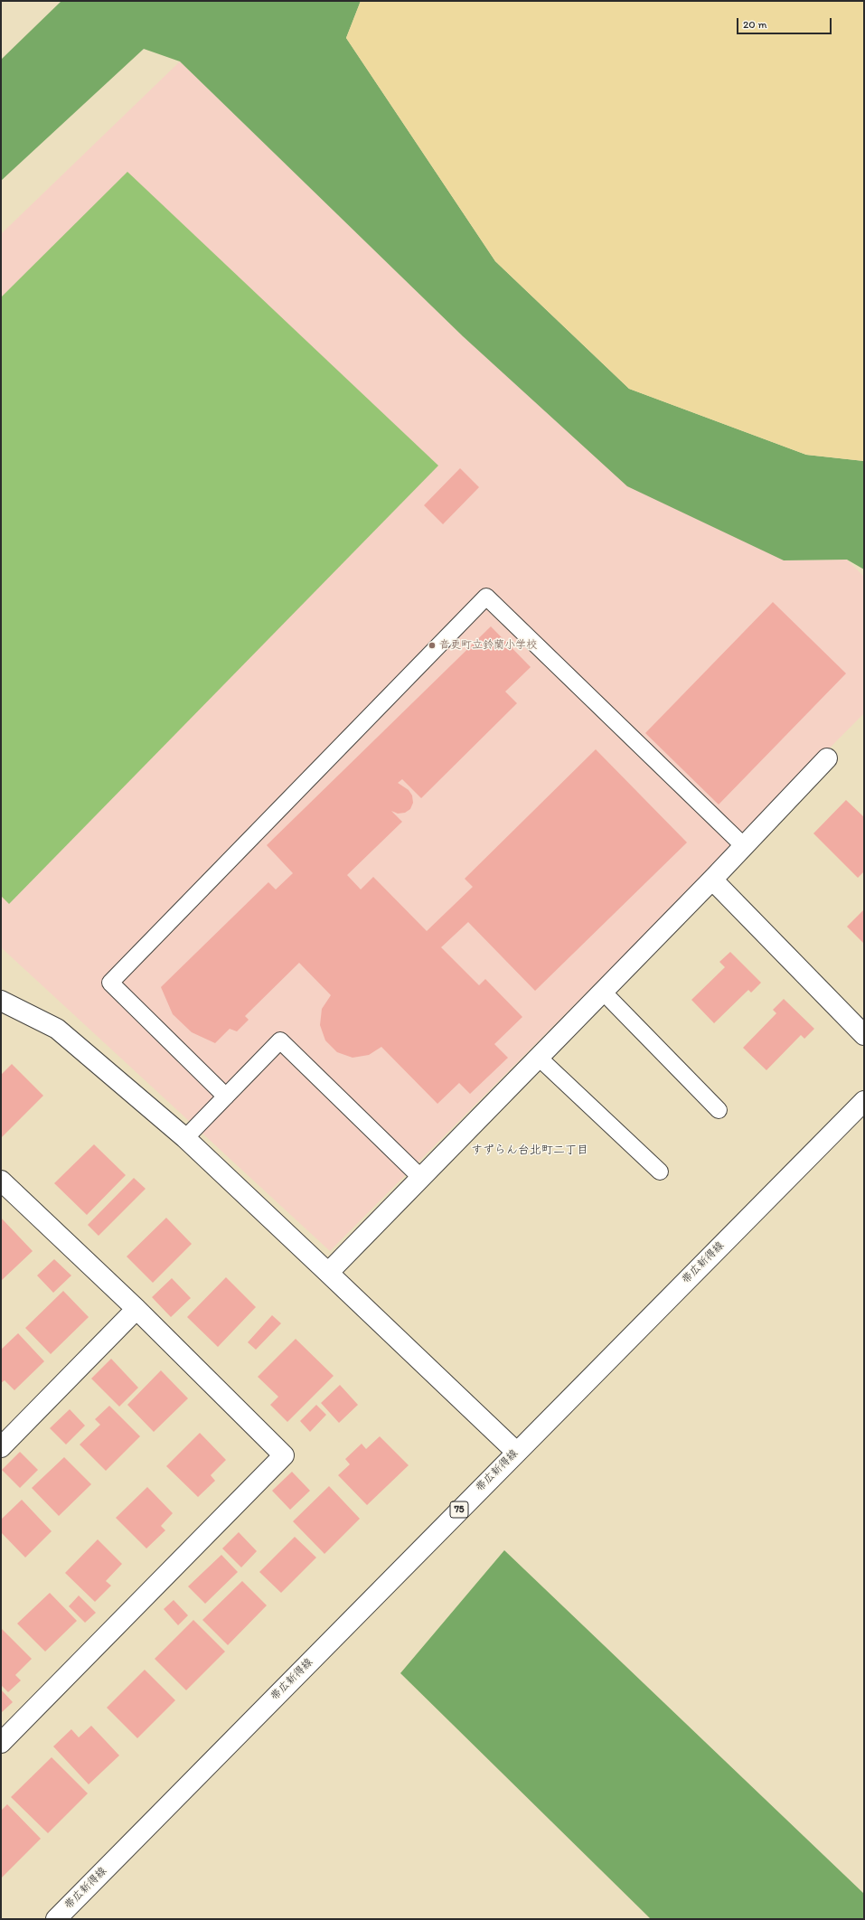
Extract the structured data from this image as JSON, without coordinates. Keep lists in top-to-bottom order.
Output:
{
  "streets": {
    "street": ["帯広新得線", "75"]
  },
  "districts": ["すずらん台北町二丁目"],
  "places": ["音更町立鈴蘭小学校"],
  "scale_bar": "20 m"
}
